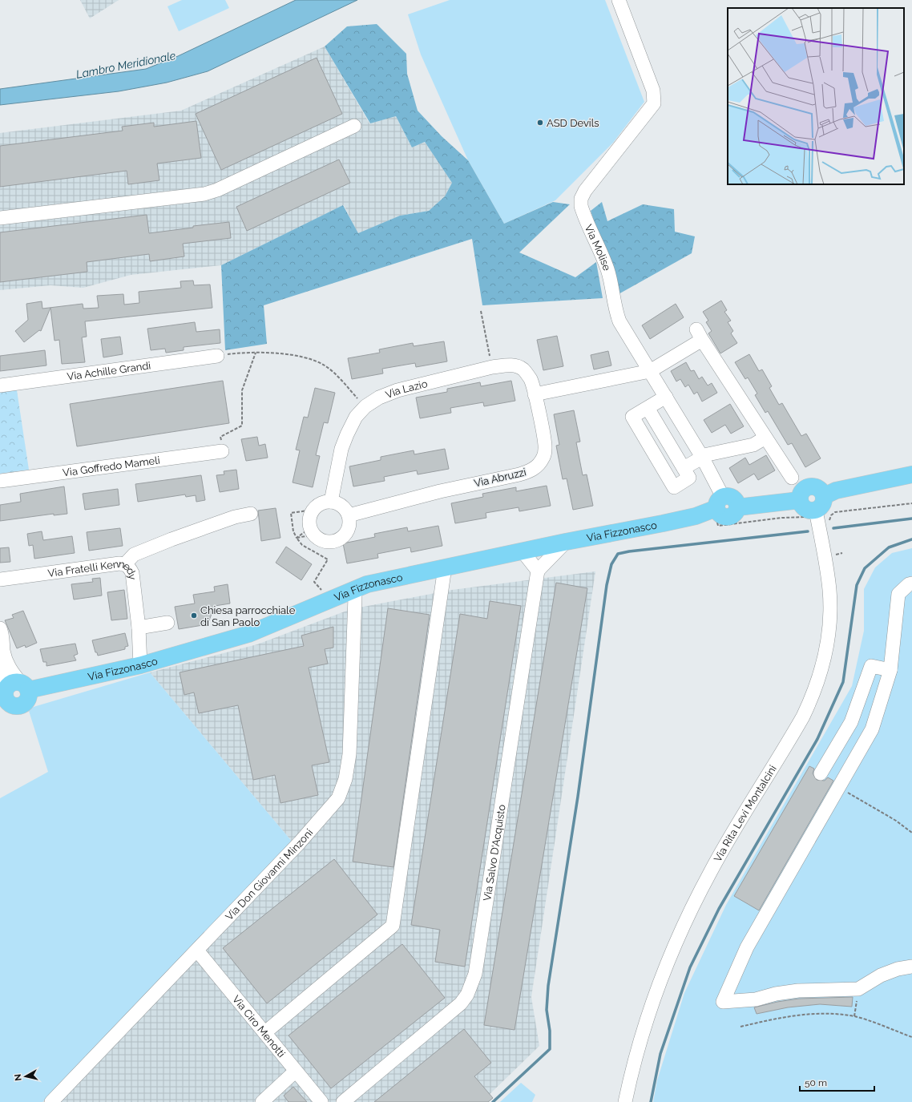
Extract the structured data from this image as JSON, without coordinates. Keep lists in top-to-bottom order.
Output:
{
  "streets": {
    "main road": ["Via Fizzonasco"],
    "street": [
      "Via Molise",
      "Via Achille Grandi",
      "Via Lazio",
      "Via Goffredo Mameli",
      "Via Abruzzi",
      "Via Fratelli Kennedy",
      "Via Rita Levi Montalcini",
      "Via Salvo D'Acquisto",
      "Via Don Giovanni Minzoni",
      "Via Ciro Menotti"
    ]
  },
  "crossings": [
    ["Via Molise", "Via Fizzonasco"],
    ["Via Lazio", "Via Abruzzi"],
    ["Via Fizzonasco", "Via Fratelli Kennedy"],
    ["Via Fizzonasco", "Via Don Giovanni Minzoni"],
    ["Via Don Giovanni Minzoni", "Via Ciro Menotti"]
  ],
  "water": ["Lambro Meridionale"],
  "places": ["ASD Devils", "Chiesa parrocchiale di San Paolo"],
  "scale_bar": "50 m",
  "north": "left"
}
